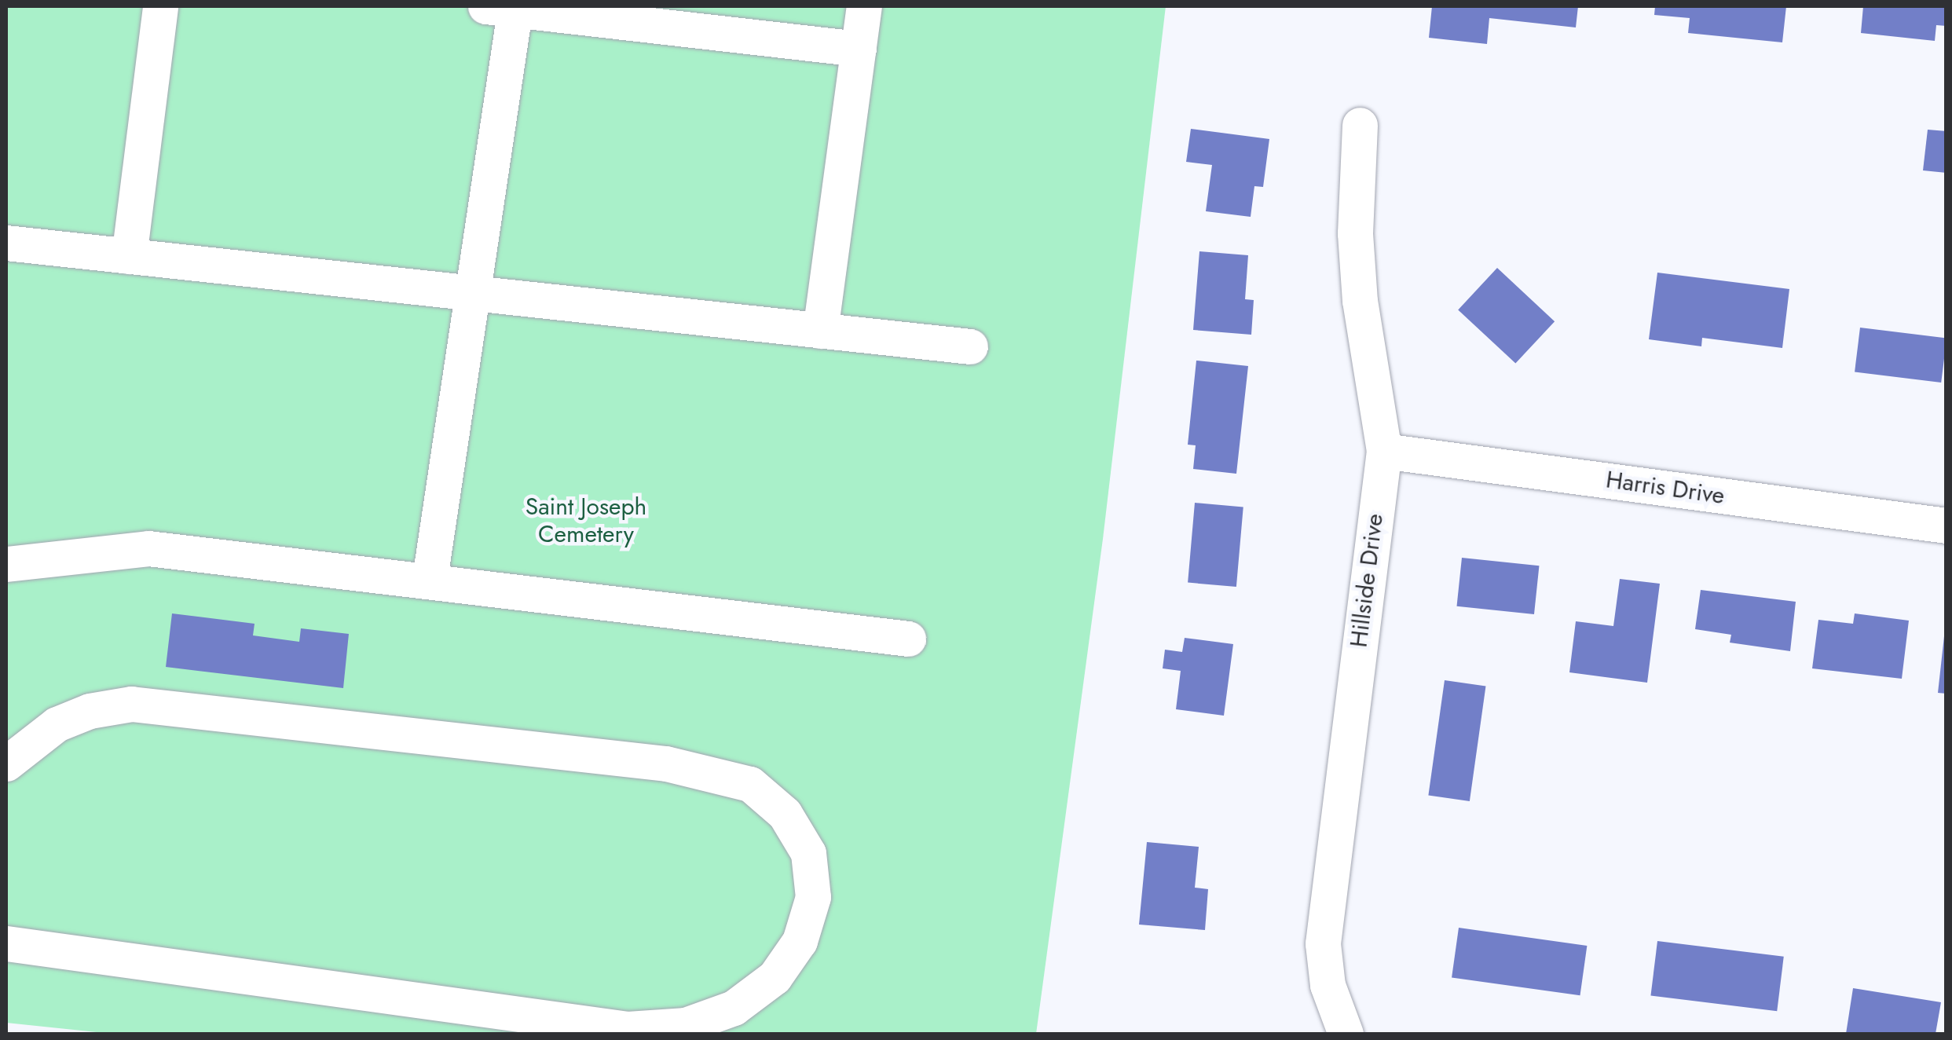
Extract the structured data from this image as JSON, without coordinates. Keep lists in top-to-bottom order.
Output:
{
  "streets": {
    "street": ["Harris Drive", "Hillside Drive"]
  },
  "crossings": [
    ["Harris Drive", "Hillside Drive"]
  ],
  "parks": ["Saint Joseph Cemetery"]
}
